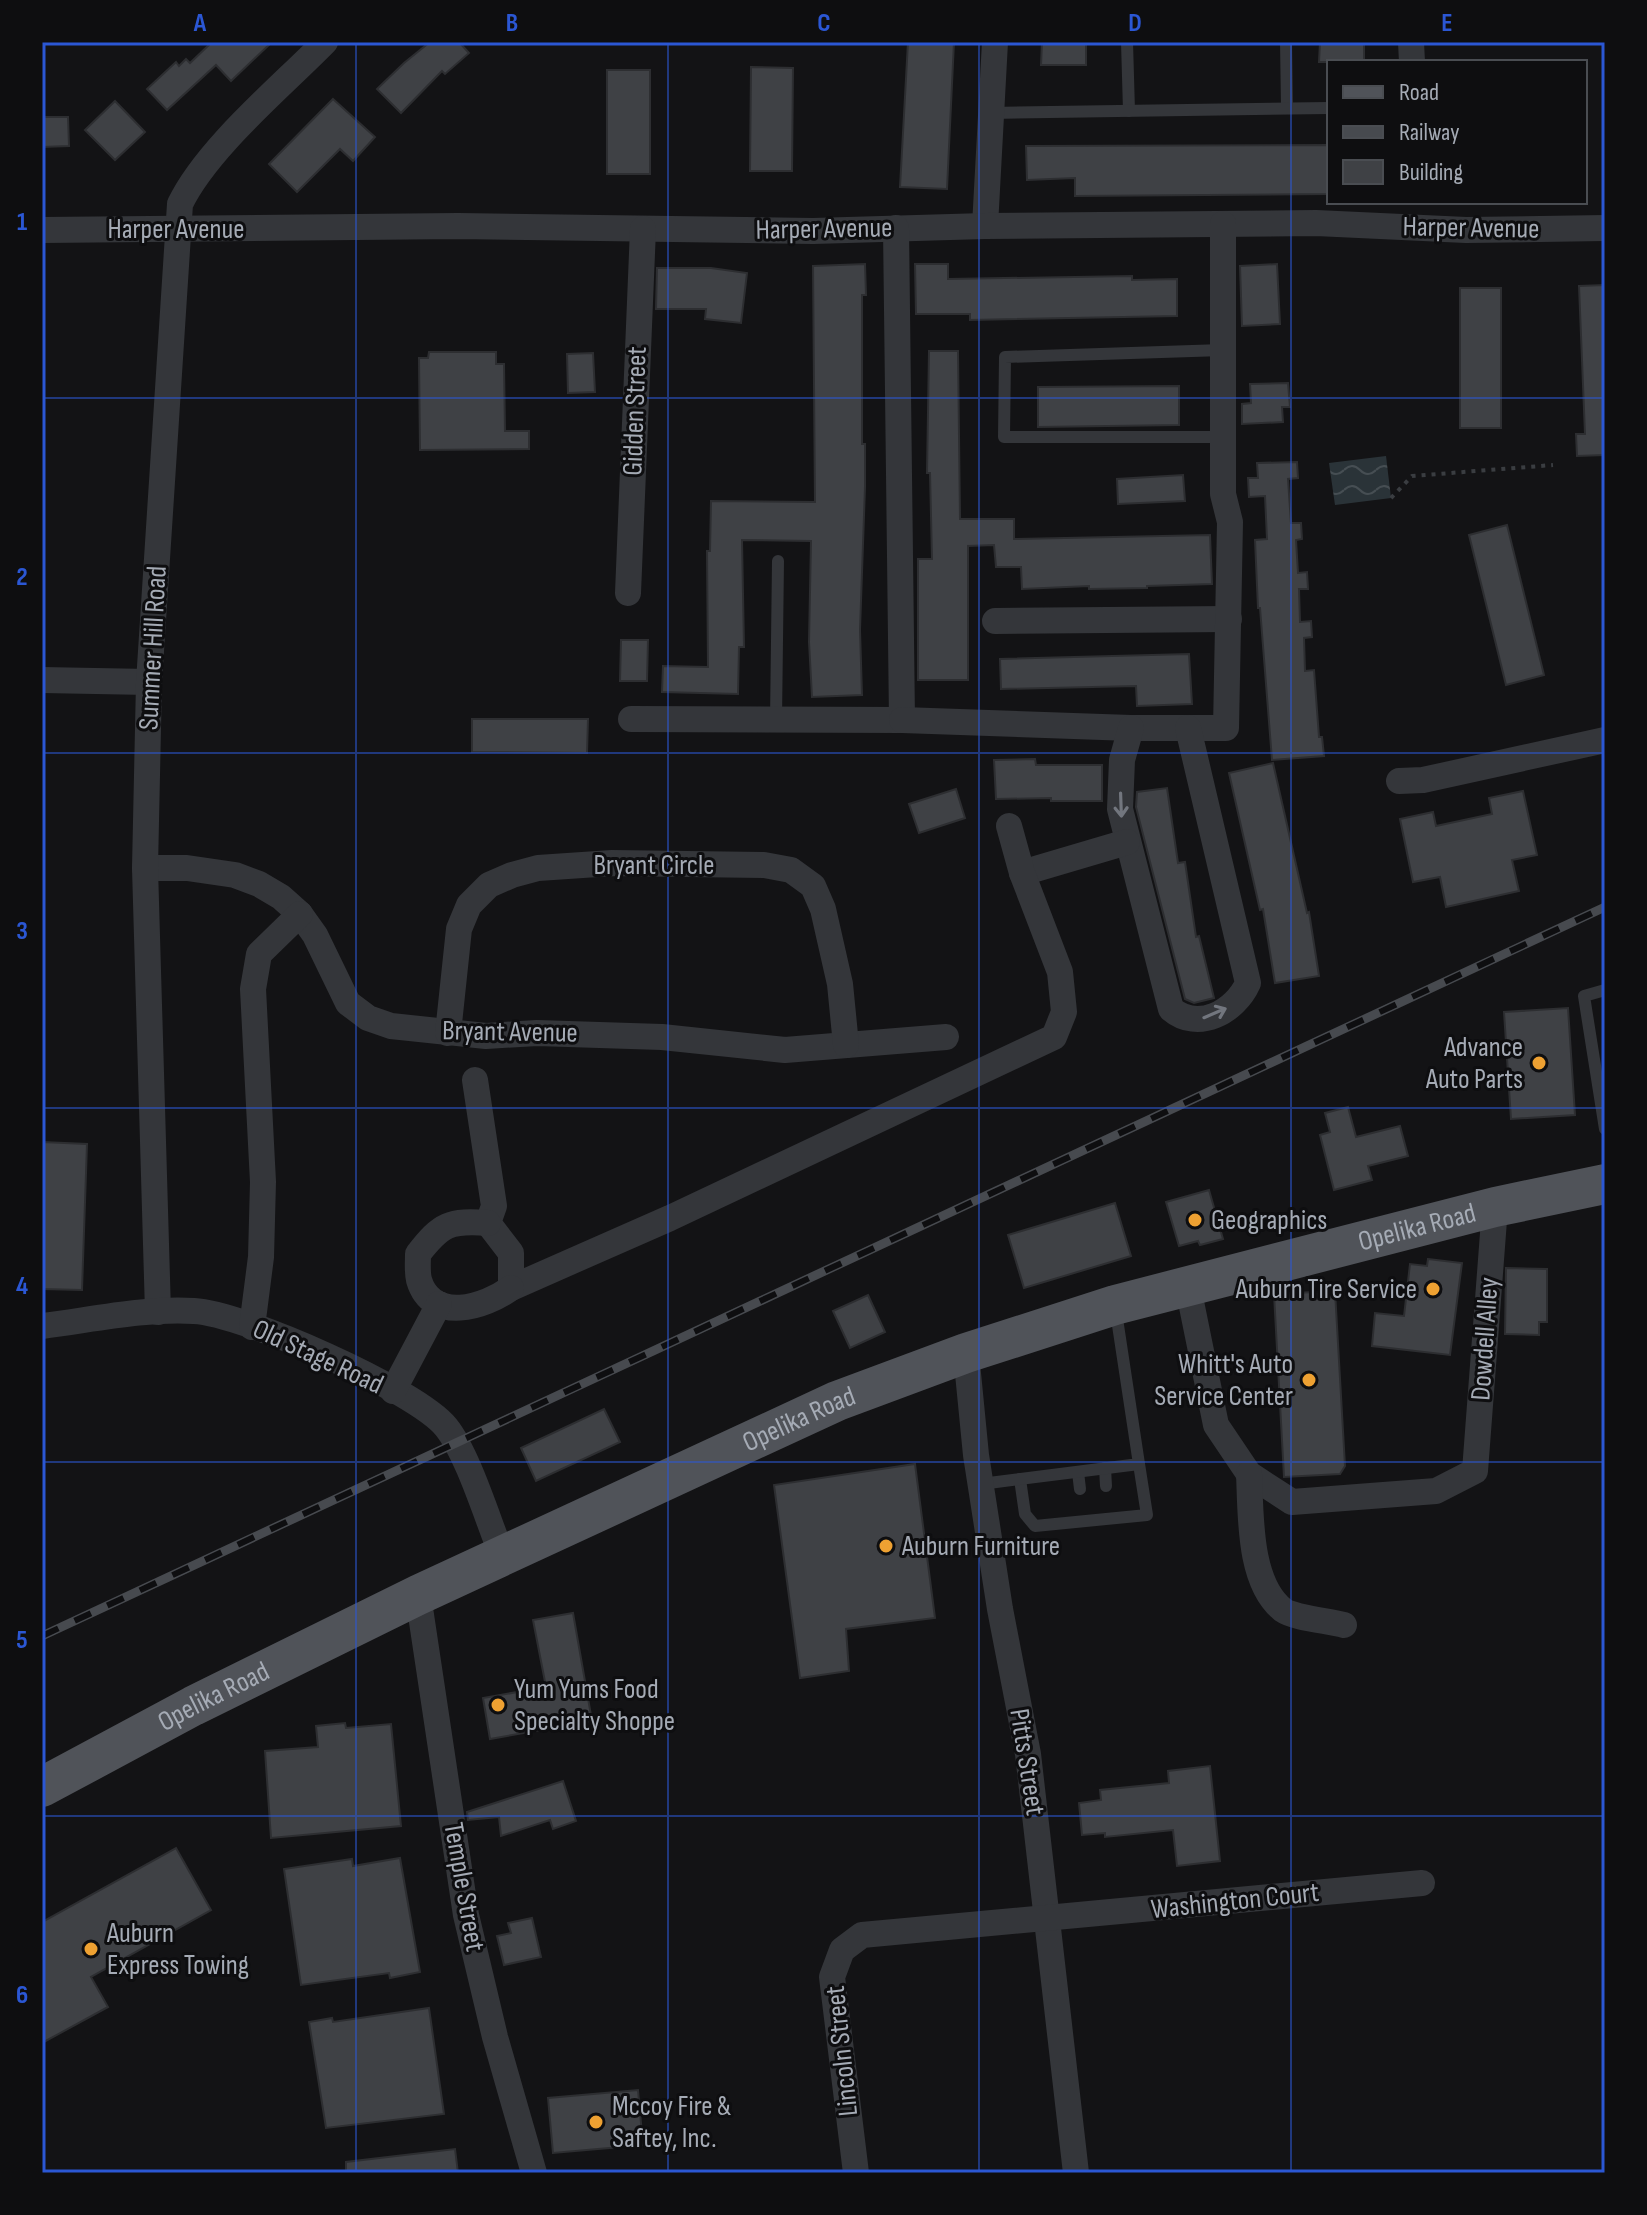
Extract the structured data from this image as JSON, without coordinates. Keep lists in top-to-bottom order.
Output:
{
  "streets": {
    "main road": ["Opelika Road"],
    "street": [
      "Harper Avenue",
      "Gidden Street",
      "Summer Hill Road",
      "Bryant Circle",
      "Bryant Avenue",
      "Dowdell Alley",
      "Old Stage Road",
      "Pitts Street",
      "Temple Street",
      "Washington Court",
      "Lincoln Street"
    ]
  },
  "crossings": [
    ["Harper Avenue", "Gidden Street"],
    ["Harper Avenue", "Summer Hill Road"],
    ["Summer Hill Road", "Bryant Avenue"],
    ["Summer Hill Road", "Old Stage Road"],
    ["Bryant Circle", "Bryant Avenue"],
    ["Opelika Road", "Dowdell Alley"],
    ["Opelika Road", "Old Stage Road"],
    ["Opelika Road", "Pitts Street"],
    ["Opelika Road", "Temple Street"],
    ["Pitts Street", "Washington Court"],
    ["Pitts Street", "Lincoln Street"],
    ["Washington Court", "Lincoln Street"]
  ],
  "places": [
    "Advance Auto Parts",
    "Geographics",
    "Auburn Tire Service",
    "Whitt's Auto Service Center",
    "Auburn Furniture",
    "Yum Yums Food Specialty Shoppe",
    "Auburn Express Towing",
    "Mccoy Fire & Saftey, Inc."
  ],
  "legend": ["Road", "Railway", "Building"],
  "grid": {
    "columns": [
      "A",
      "B",
      "C",
      "D",
      "E"
    ],
    "rows": [
      "1",
      "2",
      "3",
      "4",
      "5",
      "6"
    ]
  }
}
